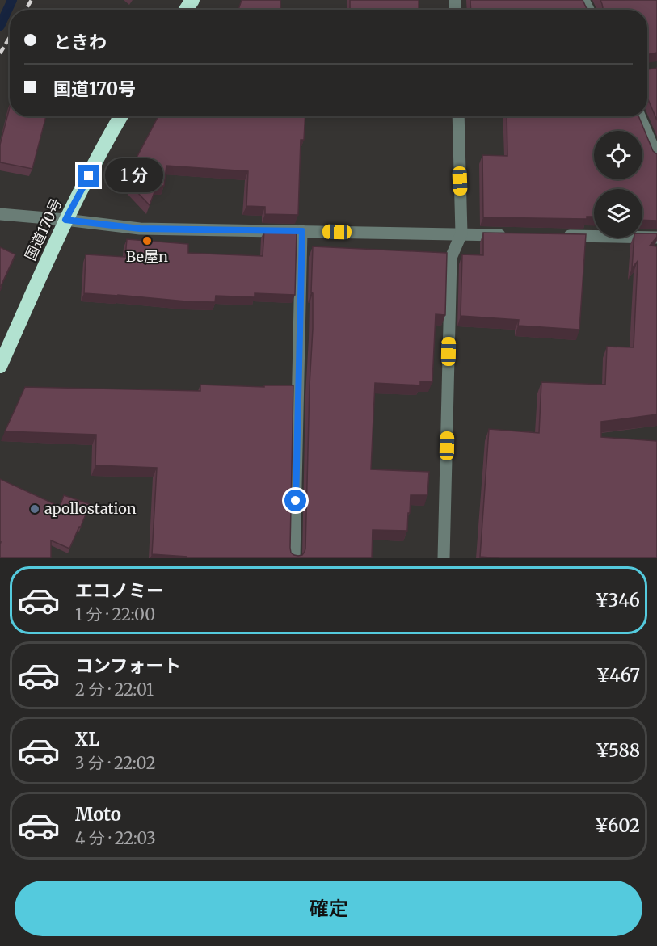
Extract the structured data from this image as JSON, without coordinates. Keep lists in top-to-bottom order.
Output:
{
  "streets": {
    "highway": ["国道170号"]
  },
  "places": ["Be屋n", "apollostation"],
  "page": {
    "banner": ["ときわ", "国道170号"],
    "bubble": "1 分",
    "list": [
      {
        "name": "エコノミー",
        "note": "1 分 · 22:00",
        "value": "¥346"
      },
      {
        "name": "コンフォート",
        "note": "2 分 · 22:01",
        "value": "¥467"
      },
      {
        "name": "XL",
        "note": "3 分 · 22:02",
        "value": "¥588"
      },
      {
        "name": "Moto",
        "note": "4 分 · 22:03",
        "value": "¥602"
      }
    ],
    "buttons": "確定"
  }
}
